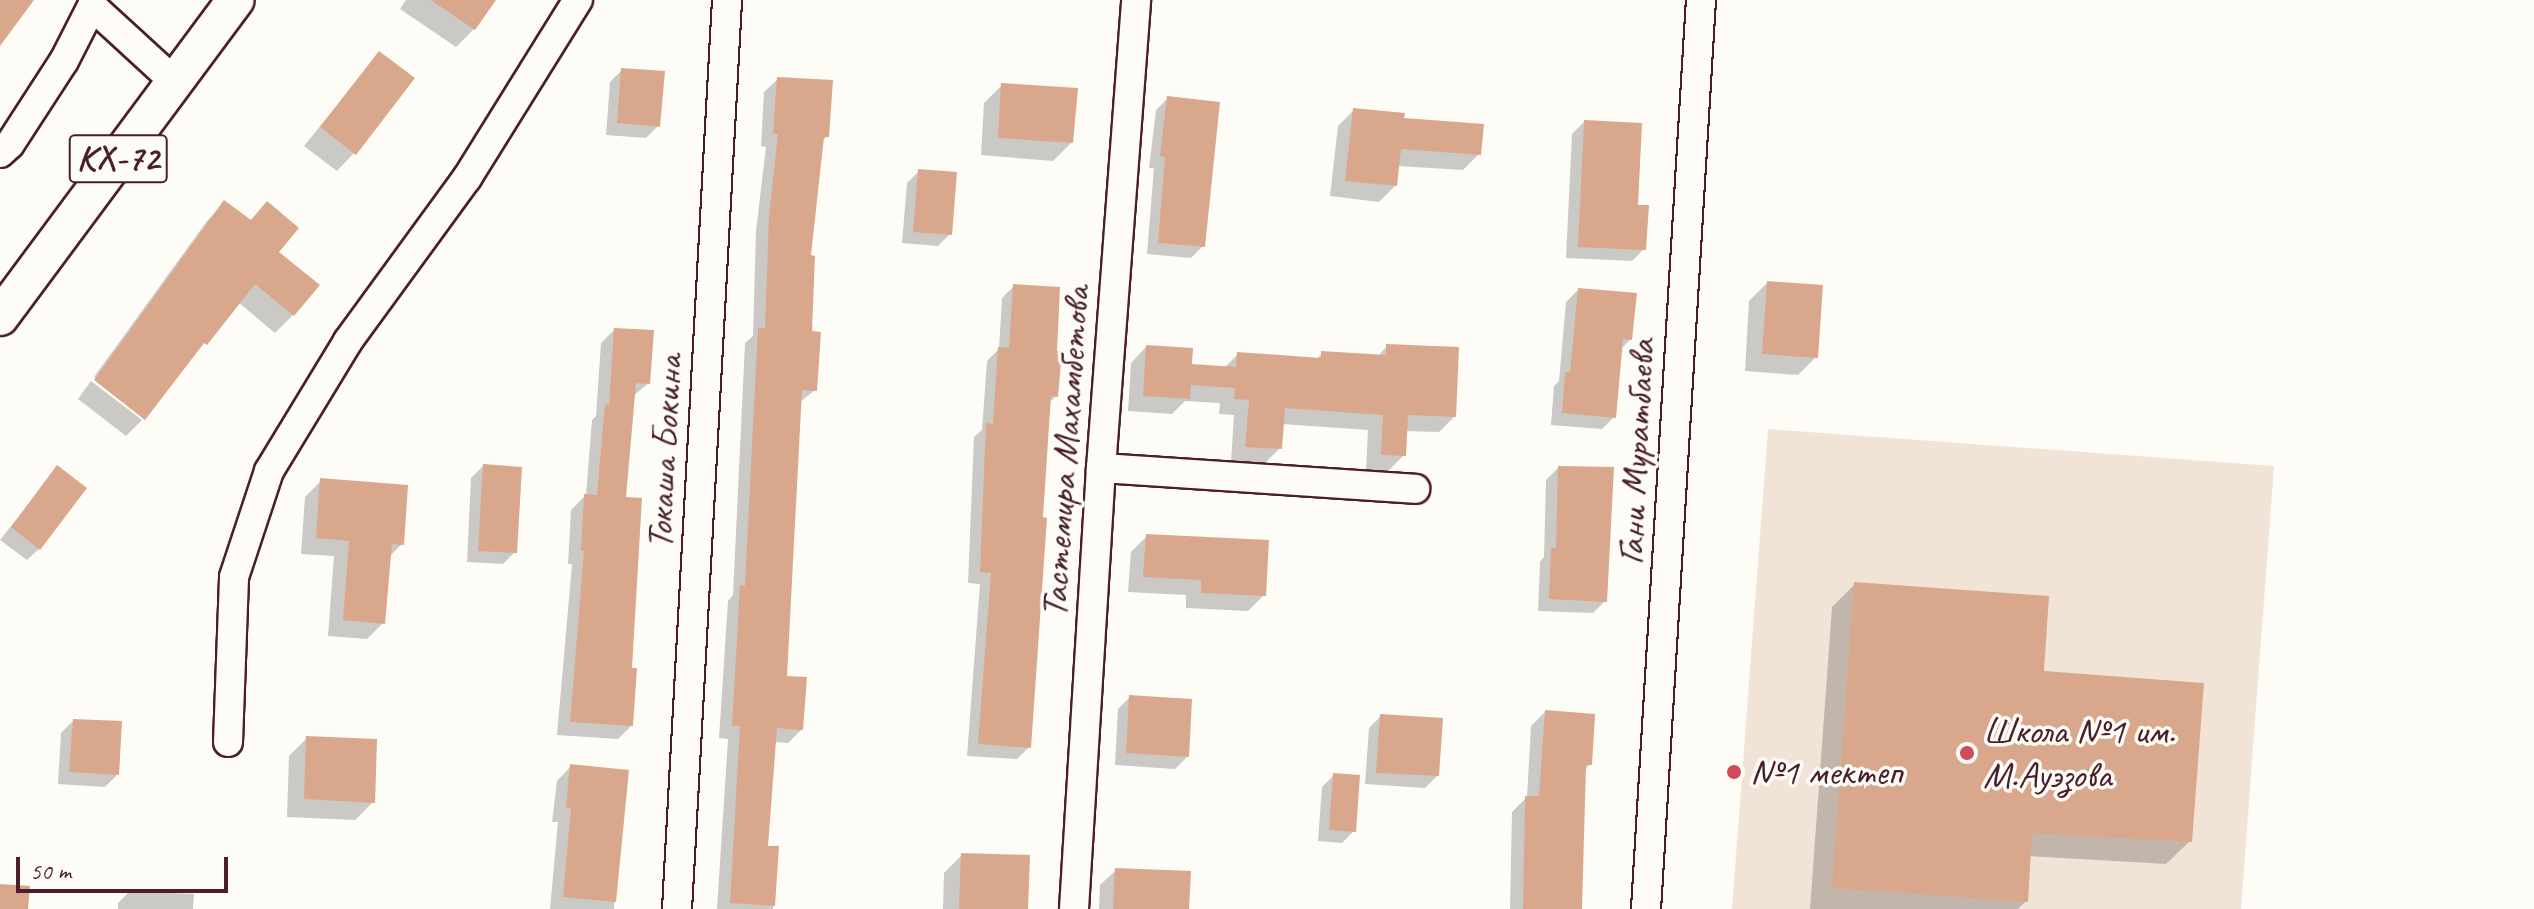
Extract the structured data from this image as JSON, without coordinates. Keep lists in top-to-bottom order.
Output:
{
  "streets": {
    "main road": ["КХ-72"],
    "street": ["Токаша Бокина", "Тастемира Махамбетова", "Гани Муратбаева"]
  },
  "places": ["Школа №1 им. М.Ауэзова", "№1 мектеп"],
  "scale_bar": "50 m"
}
